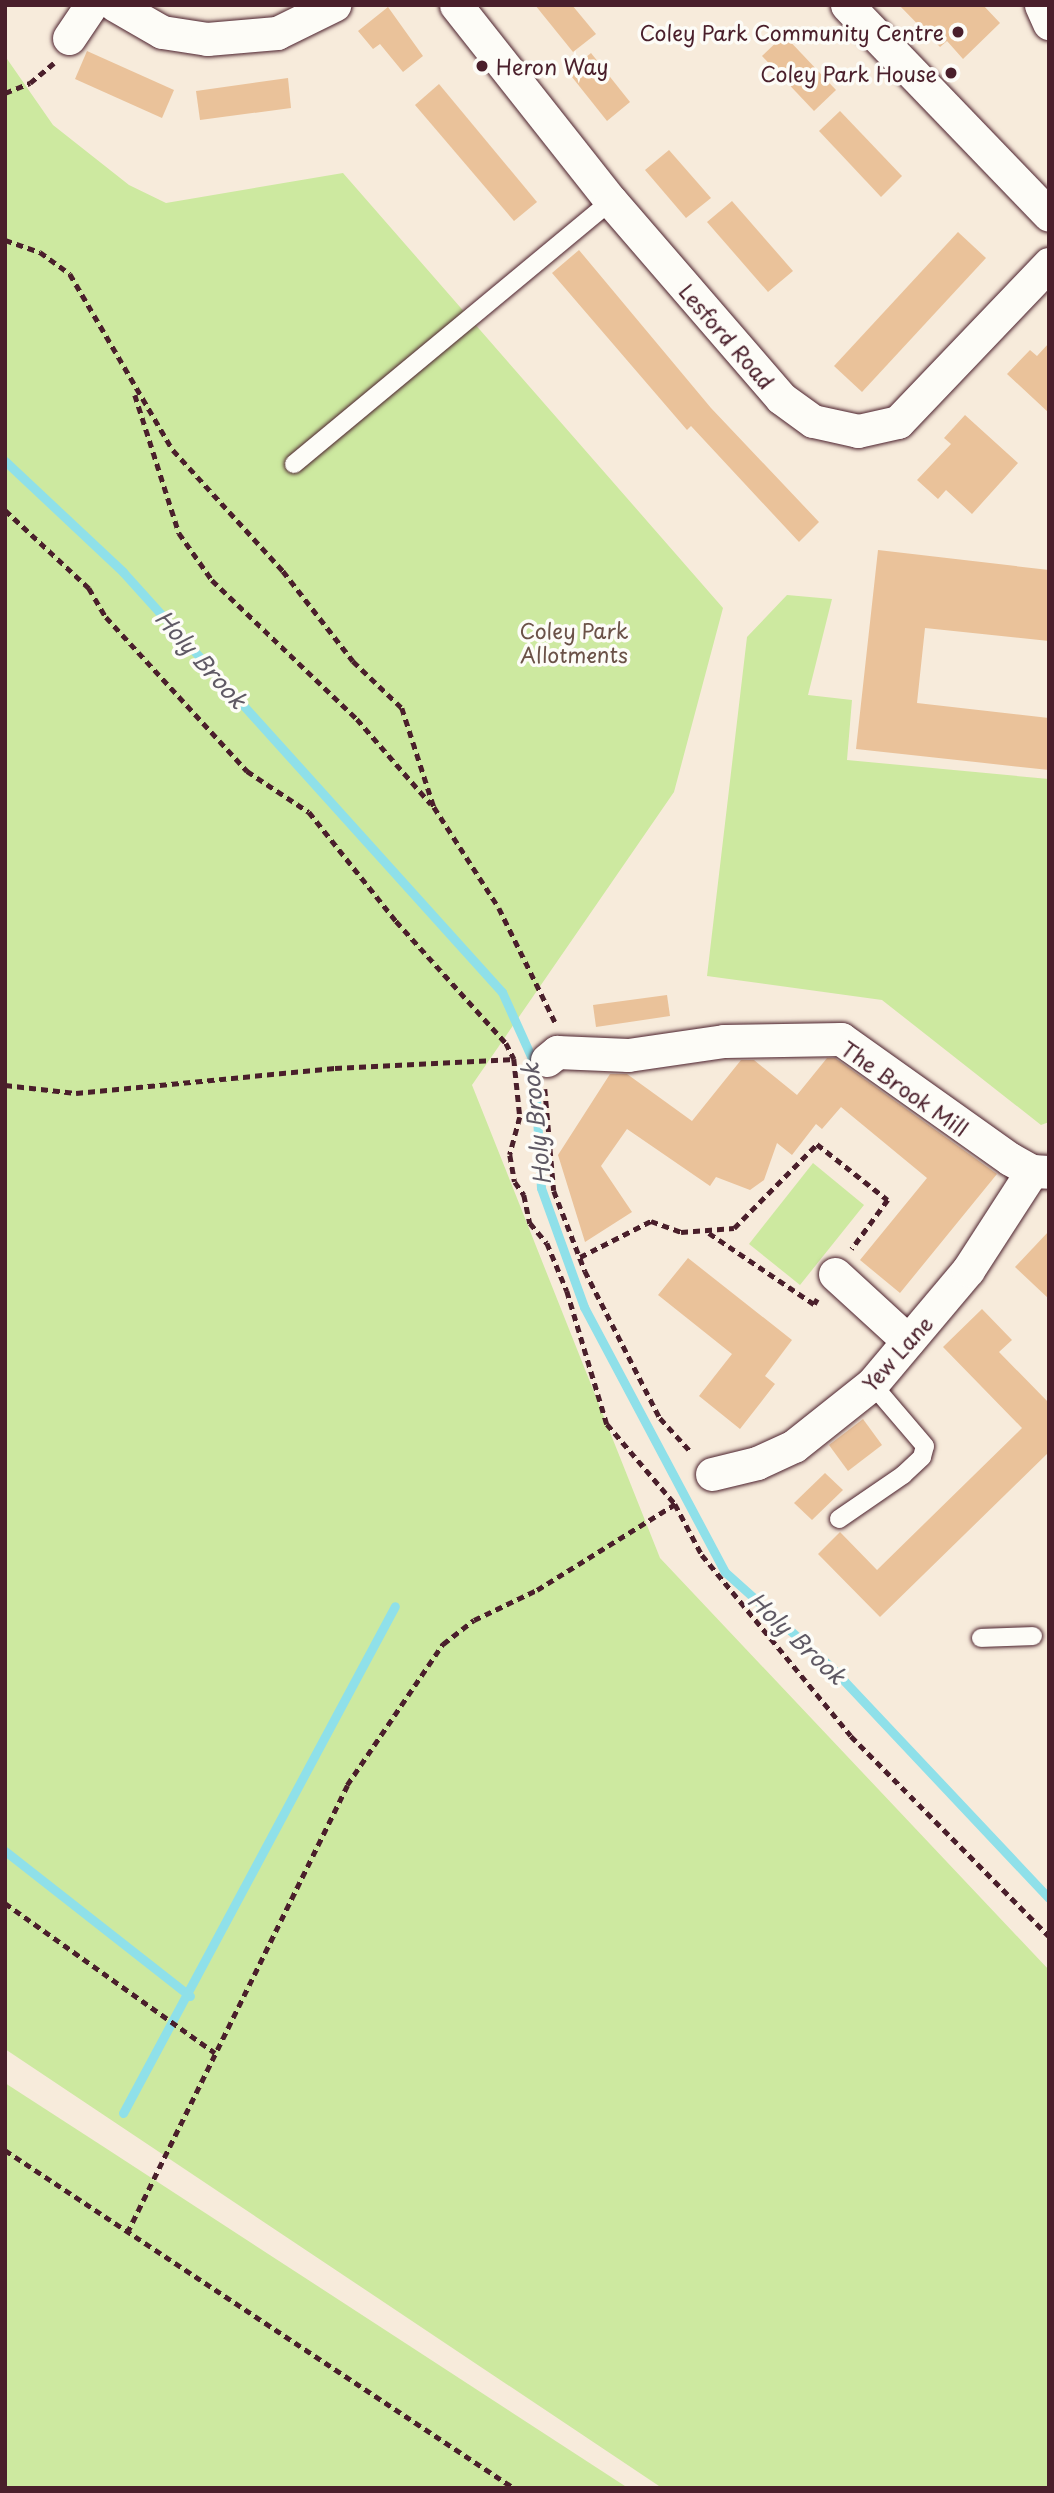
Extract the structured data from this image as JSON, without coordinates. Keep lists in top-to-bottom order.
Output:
{
  "streets": {
    "street": ["Lesford Road", "The Brook Mill", "Yew Lane"]
  },
  "crossings": [
    ["The Brook Mill", "Yew Lane"]
  ],
  "water": ["Holy Brook"],
  "parks": ["Coley Park Allotments"],
  "places": ["Coley Park Community Centre", "Heron Way", "Coley Park House"]
}
